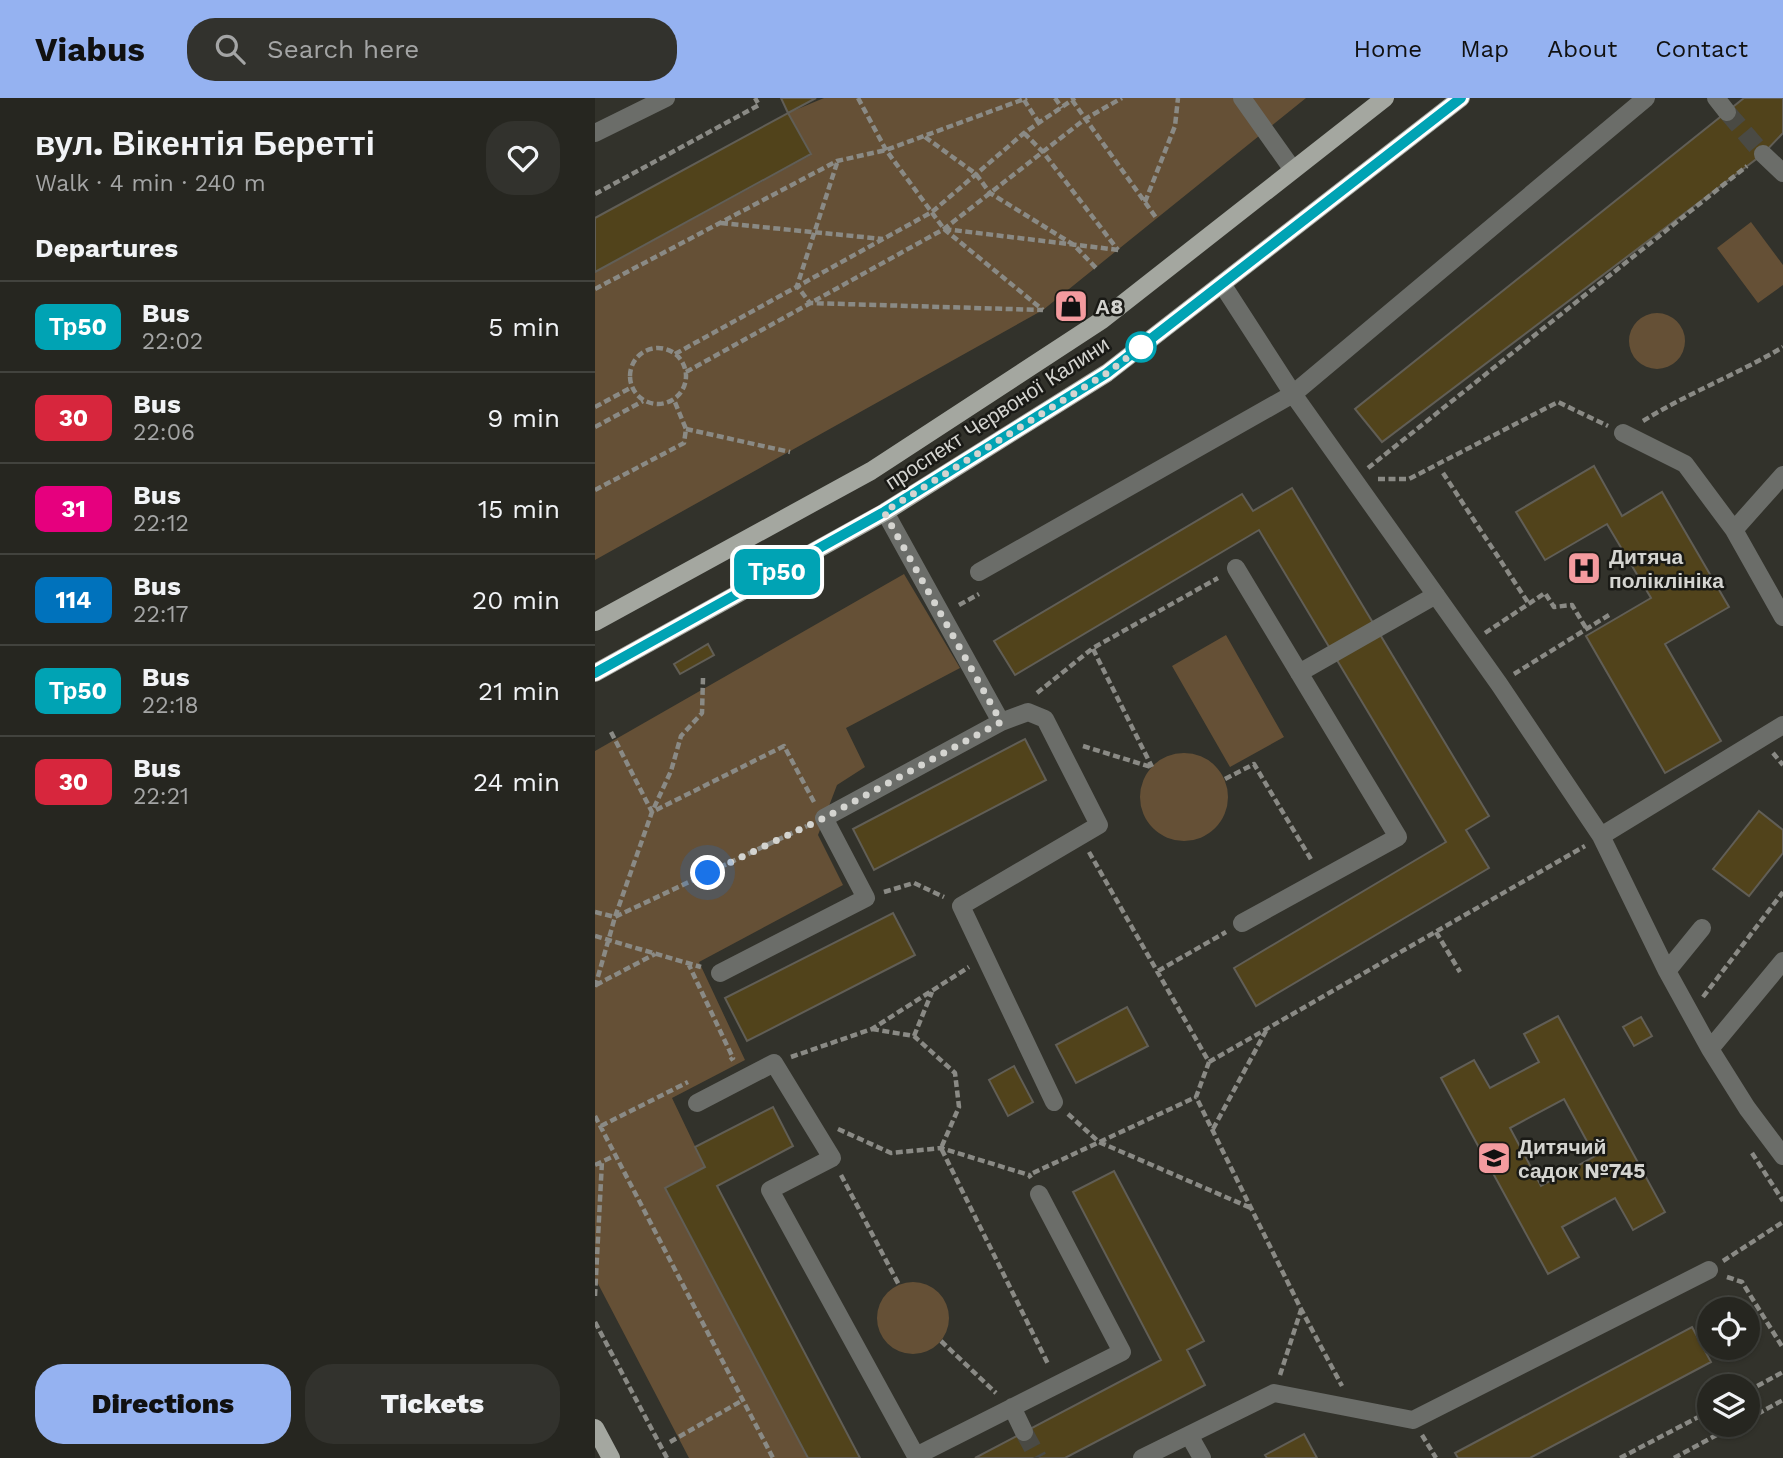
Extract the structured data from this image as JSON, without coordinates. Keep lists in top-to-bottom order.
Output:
{
  "streets": {
    "main road": ["проспект Червоної Калини"]
  },
  "places": {
    "shop": ["А8"],
    "hospital": ["Дитяча поліклініка"],
    "school or university": ["Дитячий садок №745"]
  },
  "lines": ["bus line Тр50"],
  "page": {
    "header": "Viabus",
    "search": "Search here",
    "nav": [
      "Home",
      "Map",
      "About",
      "Contact"
    ],
    "heading": [
      ["вул. Вікентія Беретті", "Walk · 4 min · 240 m"],
      "Departures"
    ],
    "on_map": "Тр50",
    "list": [
      {
        "mark": "Тр50",
        "name": "Bus",
        "note": "22:02",
        "value": "5 min"
      },
      {
        "mark": "30",
        "name": "Bus",
        "note": "22:06",
        "value": "9 min"
      },
      {
        "mark": "31",
        "name": "Bus",
        "note": "22:12",
        "value": "15 min"
      },
      {
        "mark": "114",
        "name": "Bus",
        "note": "22:17",
        "value": "20 min"
      },
      {
        "mark": "Тр50",
        "name": "Bus",
        "note": "22:18",
        "value": "21 min"
      },
      {
        "mark": "30",
        "name": "Bus",
        "note": "22:21",
        "value": "24 min"
      }
    ],
    "buttons": ["Directions", "Tickets"]
  }
}
